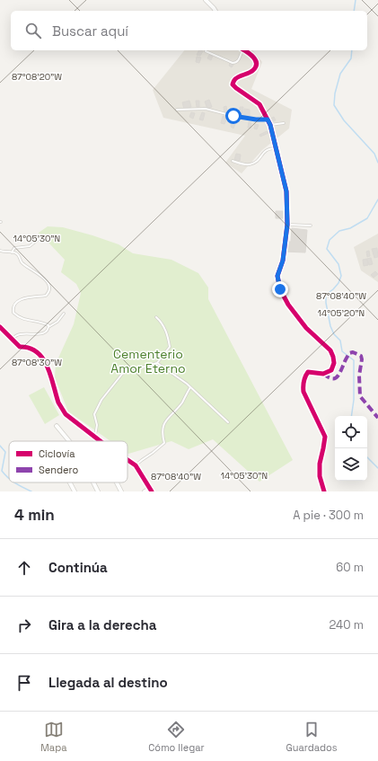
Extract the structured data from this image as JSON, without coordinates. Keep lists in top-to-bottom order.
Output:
{
  "parks": ["Cementerio Amor Eterno"],
  "legend": ["Ciclovía", "Sendero"],
  "page": {
    "search": "Buscar aquí",
    "heading": ["4 min", "A pie · 300 m"],
    "list": [
      ["Continúa", "60 m"],
      ["Gira a la derecha", "240 m"],
      "Llegada al destino"
    ],
    "nav": ["Mapa", "Cómo llegar", "Guardados"]
  },
  "coordinates": [
    "87°08'20\"W",
    "14°05'30\"N",
    "87°08'40\"W",
    "14°05'20\"N",
    "87°08'30\"W"
  ]
}
